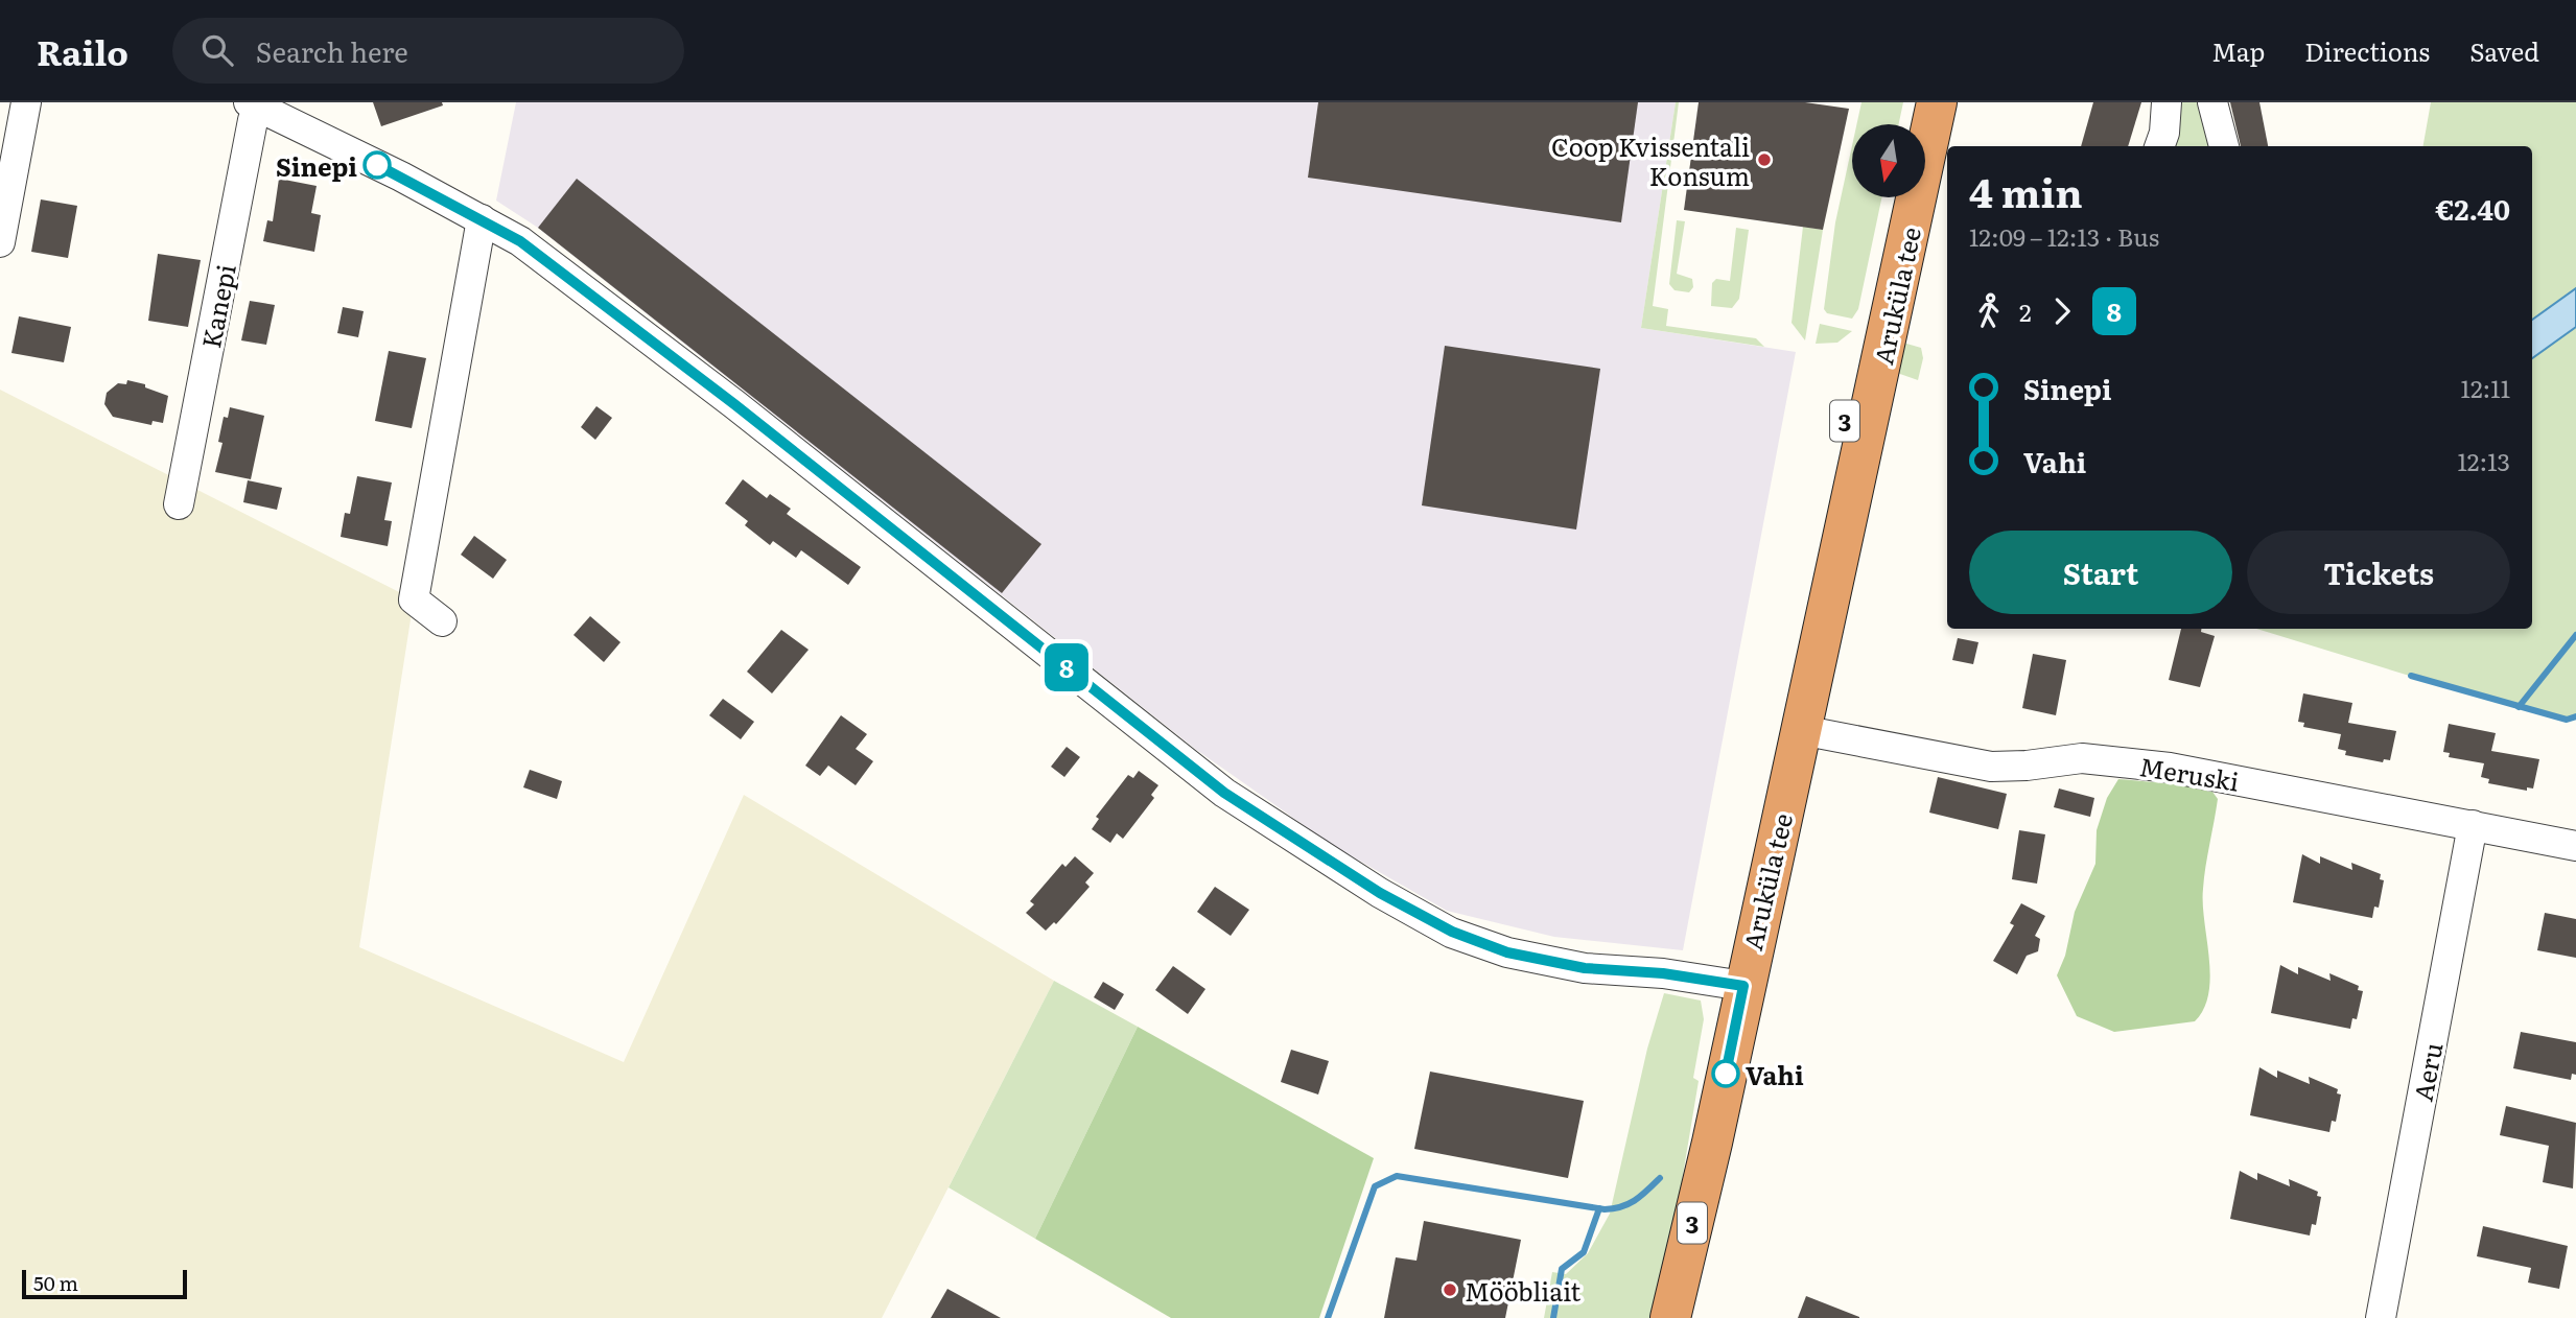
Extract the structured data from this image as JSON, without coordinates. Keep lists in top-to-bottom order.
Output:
{
  "streets": {
    "highway": ["Aruküla tee", "3"],
    "street": ["Kanepi", "Meruski", "Aeru"]
  },
  "crossings": [
    ["Aruküla tee", "Meruski"],
    ["Meruski", "Aeru"]
  ],
  "places": [
    "Coop Kvissentali Konsum",
    "Sinepi",
    "Vahi",
    "Mööbliait"
  ],
  "lines": ["bus line 8"],
  "scale_bar": "50 m",
  "north": "bottom",
  "page": {
    "header": "Railo",
    "search": "Search here",
    "nav": ["Map", "Directions", "Saved"],
    "on_map": "8",
    "heading": ["4 min", "12:09 – 12:13 · Bus", "€2.40"],
    "legs": ["2", "8"],
    "list": [
      {
        "name": "Sinepi",
        "value": "12:11"
      },
      {
        "name": "Vahi",
        "value": "12:13"
      }
    ],
    "buttons": ["Start", "Tickets"],
    "scale": "50 m"
  }
}
